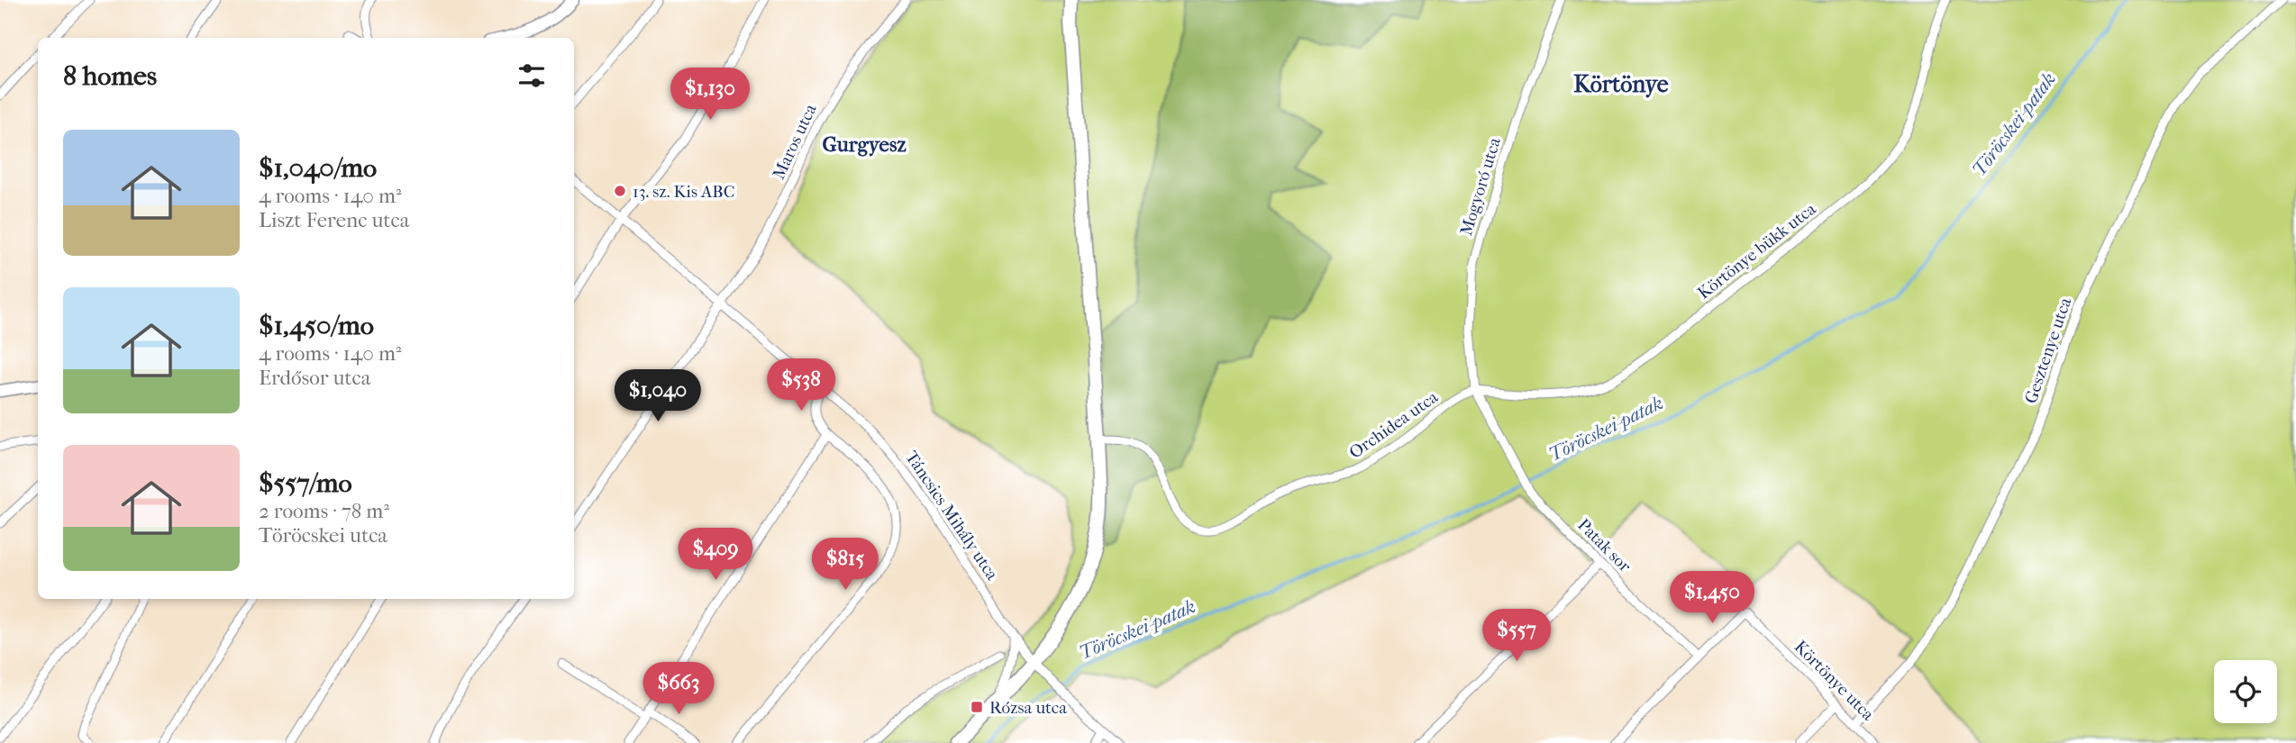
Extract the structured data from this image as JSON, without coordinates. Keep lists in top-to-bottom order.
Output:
{
  "streets": {
    "street": [
      "Maros utca",
      "Mogyoró utca",
      "Körtönye bükk utca",
      "Gesztenye utca",
      "Orchidea utca",
      "Táncsics Mihály utca",
      "Patak sor",
      "Körtönye utca"
    ]
  },
  "crossings": [
    ["Maros utca", "Táncsics Mihály utca"],
    ["Mogyoró utca", "Körtönye bükk utca"],
    ["Mogyoró utca", "Orchidea utca"],
    ["Mogyoró utca", "Patak sor"],
    ["Körtönye bükk utca", "Orchidea utca"],
    ["Körtönye bükk utca", "Patak sor"],
    ["Gesztenye utca", "Körtönye utca"],
    ["Orchidea utca", "Patak sor"],
    ["Patak sor", "Körtönye utca"]
  ],
  "districts": ["Körtönye", "Gurgyesz"],
  "water": ["Töröcskei-patak"],
  "places": {
    "other": ["13. sz. Kis ABC"],
    "transit": ["Rózsa utca"]
  },
  "page": {
    "heading": "8 homes",
    "price": [
      "$1,130",
      "$538",
      "$1,040",
      "$409",
      "$815",
      "$1,450",
      "$557",
      "$663"
    ],
    "list": [
      {
        "name": "$1,040/mo",
        "note": "4 rooms · 140 m² · Liszt Ferenc utca"
      },
      {
        "name": "$1,450/mo",
        "note": "4 rooms · 140 m² · Erdősor utca"
      },
      {
        "name": "$557/mo",
        "note": "2 rooms · 78 m² · Töröcskei utca"
      }
    ]
  }
}
